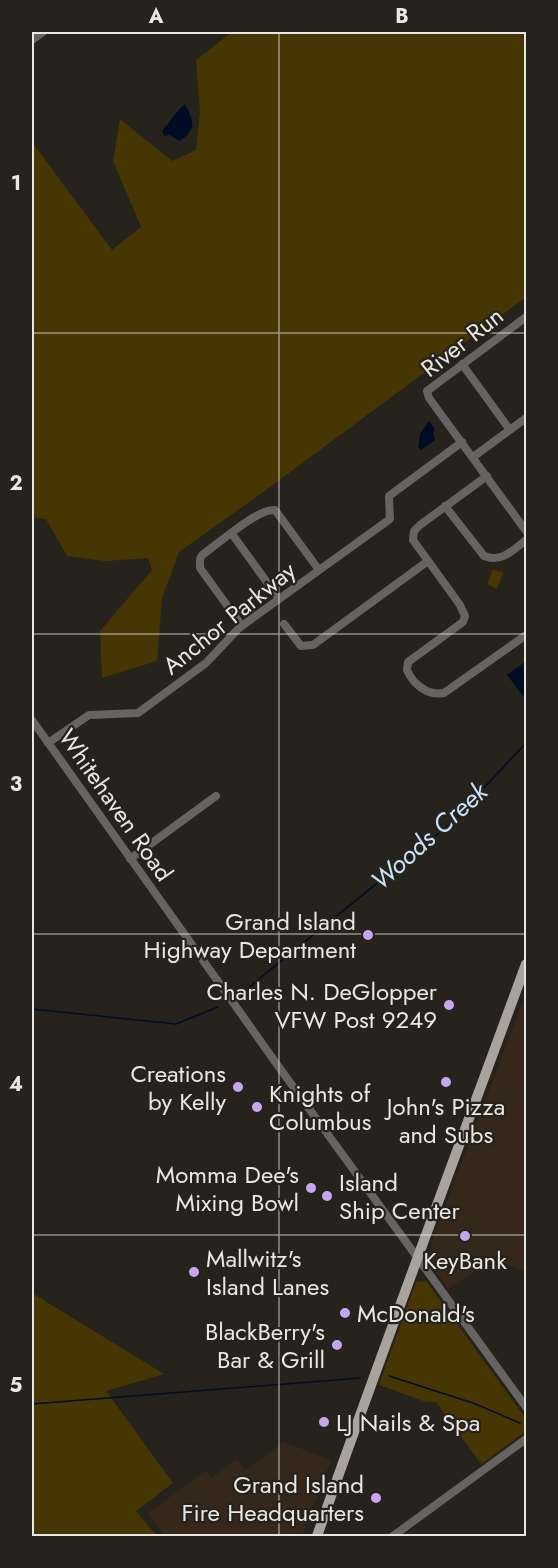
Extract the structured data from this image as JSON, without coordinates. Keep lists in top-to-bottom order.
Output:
{
  "streets": {
    "street": ["River Run", "Anchor Parkway", "Whitehaven Road"]
  },
  "crossings": [
    ["River Run", "Anchor Parkway"],
    ["Anchor Parkway", "Whitehaven Road"]
  ],
  "water": ["Woods Creek"],
  "places": [
    "Grand Island Highway Department",
    "Charles N. DeGlopper VFW Post 9249",
    "John's Pizza and Subs",
    "Creations by Kelly",
    "Knights of Columbus",
    "Momma Dee's Mixing Bowl",
    "Island Ship Center",
    "KeyBank",
    "Mallwitz's Island Lanes",
    "McDonald's",
    "BlackBerry's Bar & Grill",
    "LJ Nails & Spa",
    "Grand Island Fire Headquarters"
  ],
  "grid": {
    "columns": ["A", "B"],
    "rows": [
      "1",
      "2",
      "3",
      "4",
      "5"
    ]
  }
}
